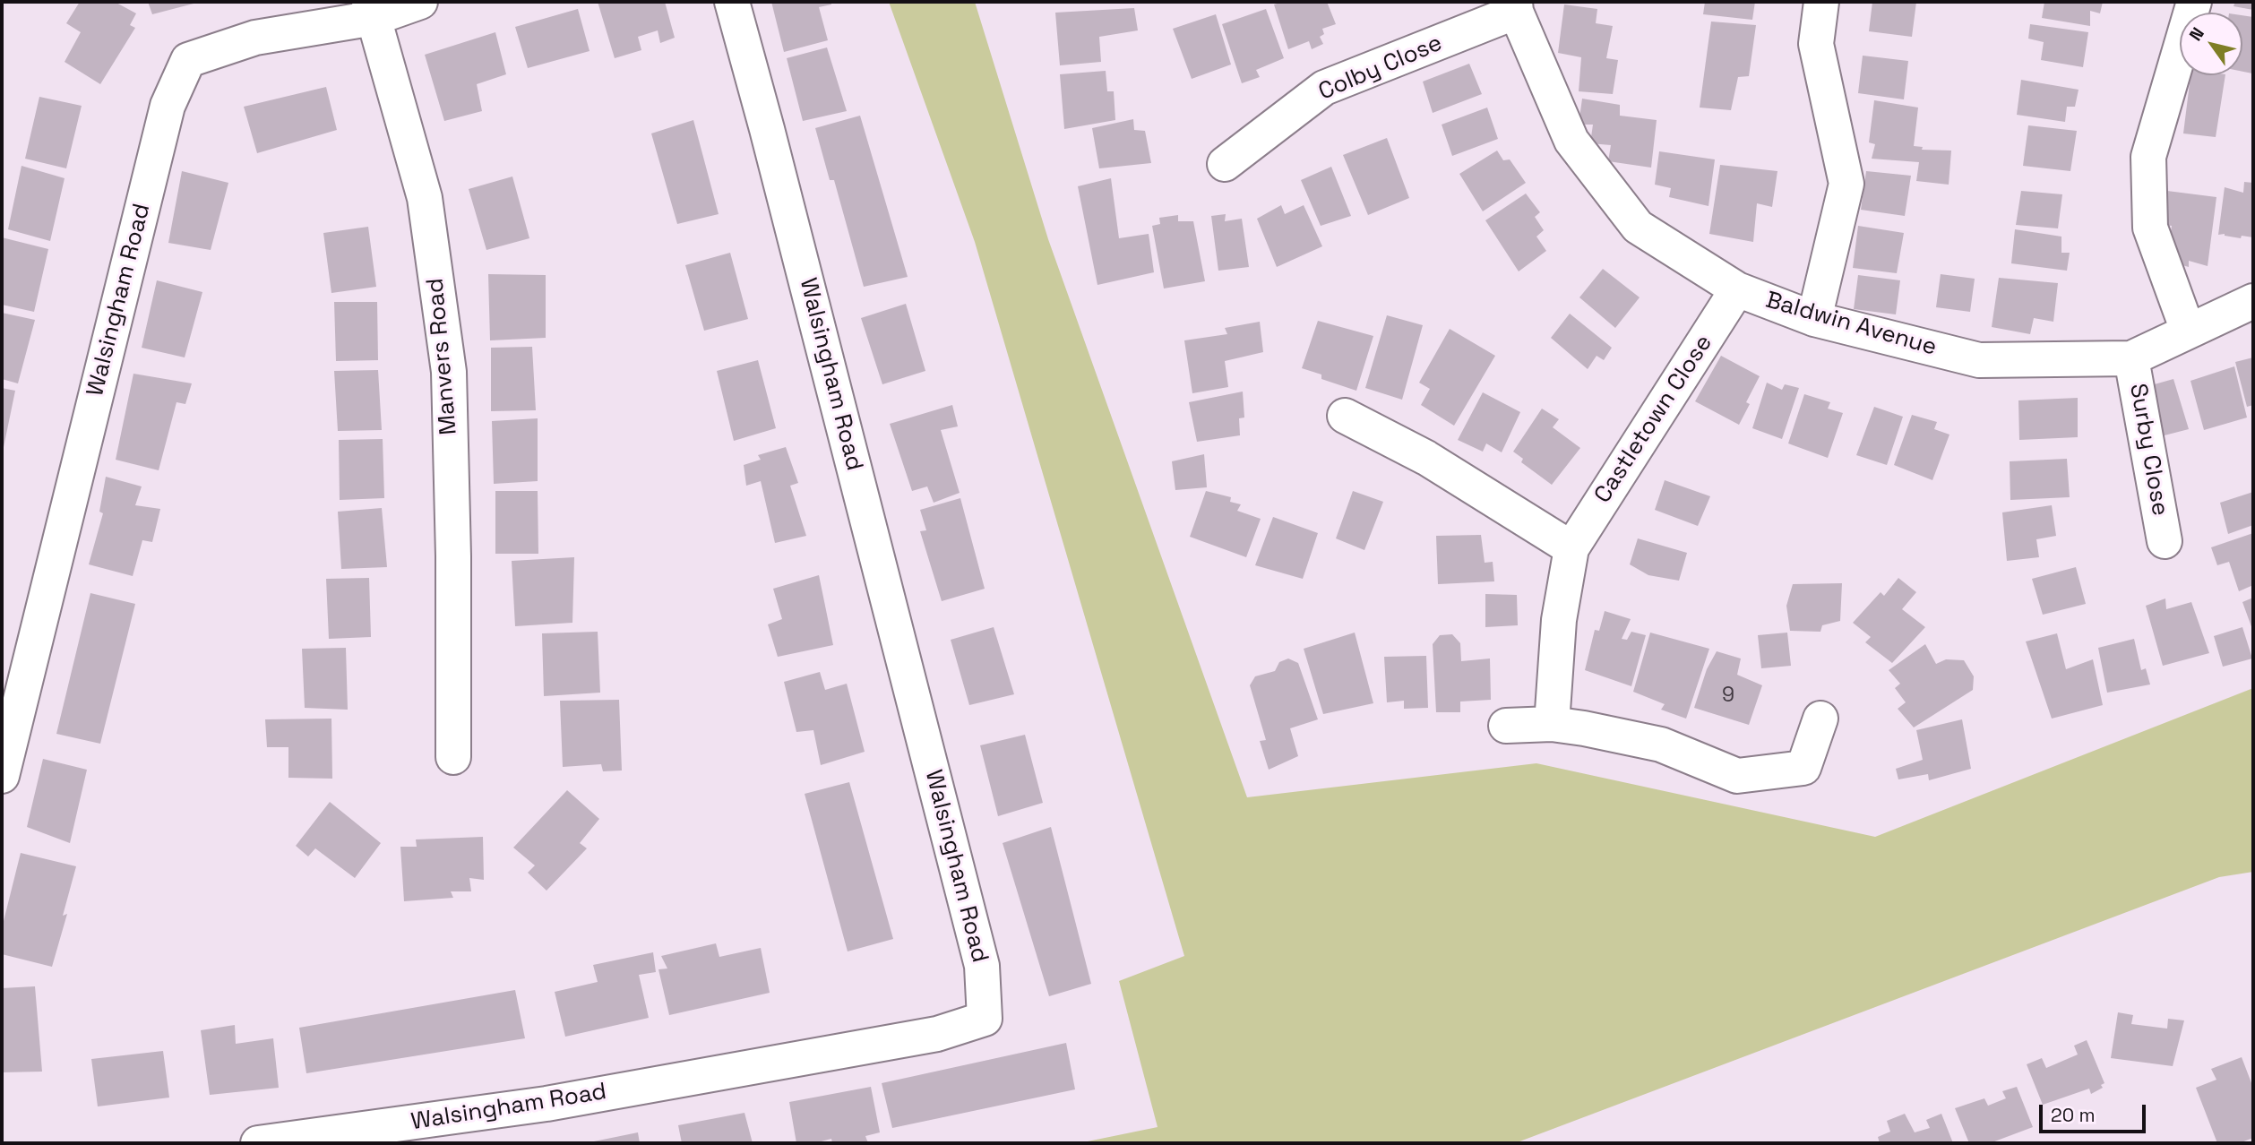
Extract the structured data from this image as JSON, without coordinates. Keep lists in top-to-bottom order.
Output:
{
  "streets": {
    "street": [
      "Colby Close",
      "Walsingham Road",
      "Baldwin Avenue",
      "Manvers Road",
      "Castletown Close",
      "Surby Close"
    ]
  },
  "crossings": [
    ["Colby Close", "Baldwin Avenue"],
    ["Walsingham Road", "Manvers Road"],
    ["Baldwin Avenue", "Castletown Close"],
    ["Baldwin Avenue", "Surby Close"]
  ],
  "house_numbers": ["9"],
  "scale_bar": "20 m",
  "north": "top left"
}
